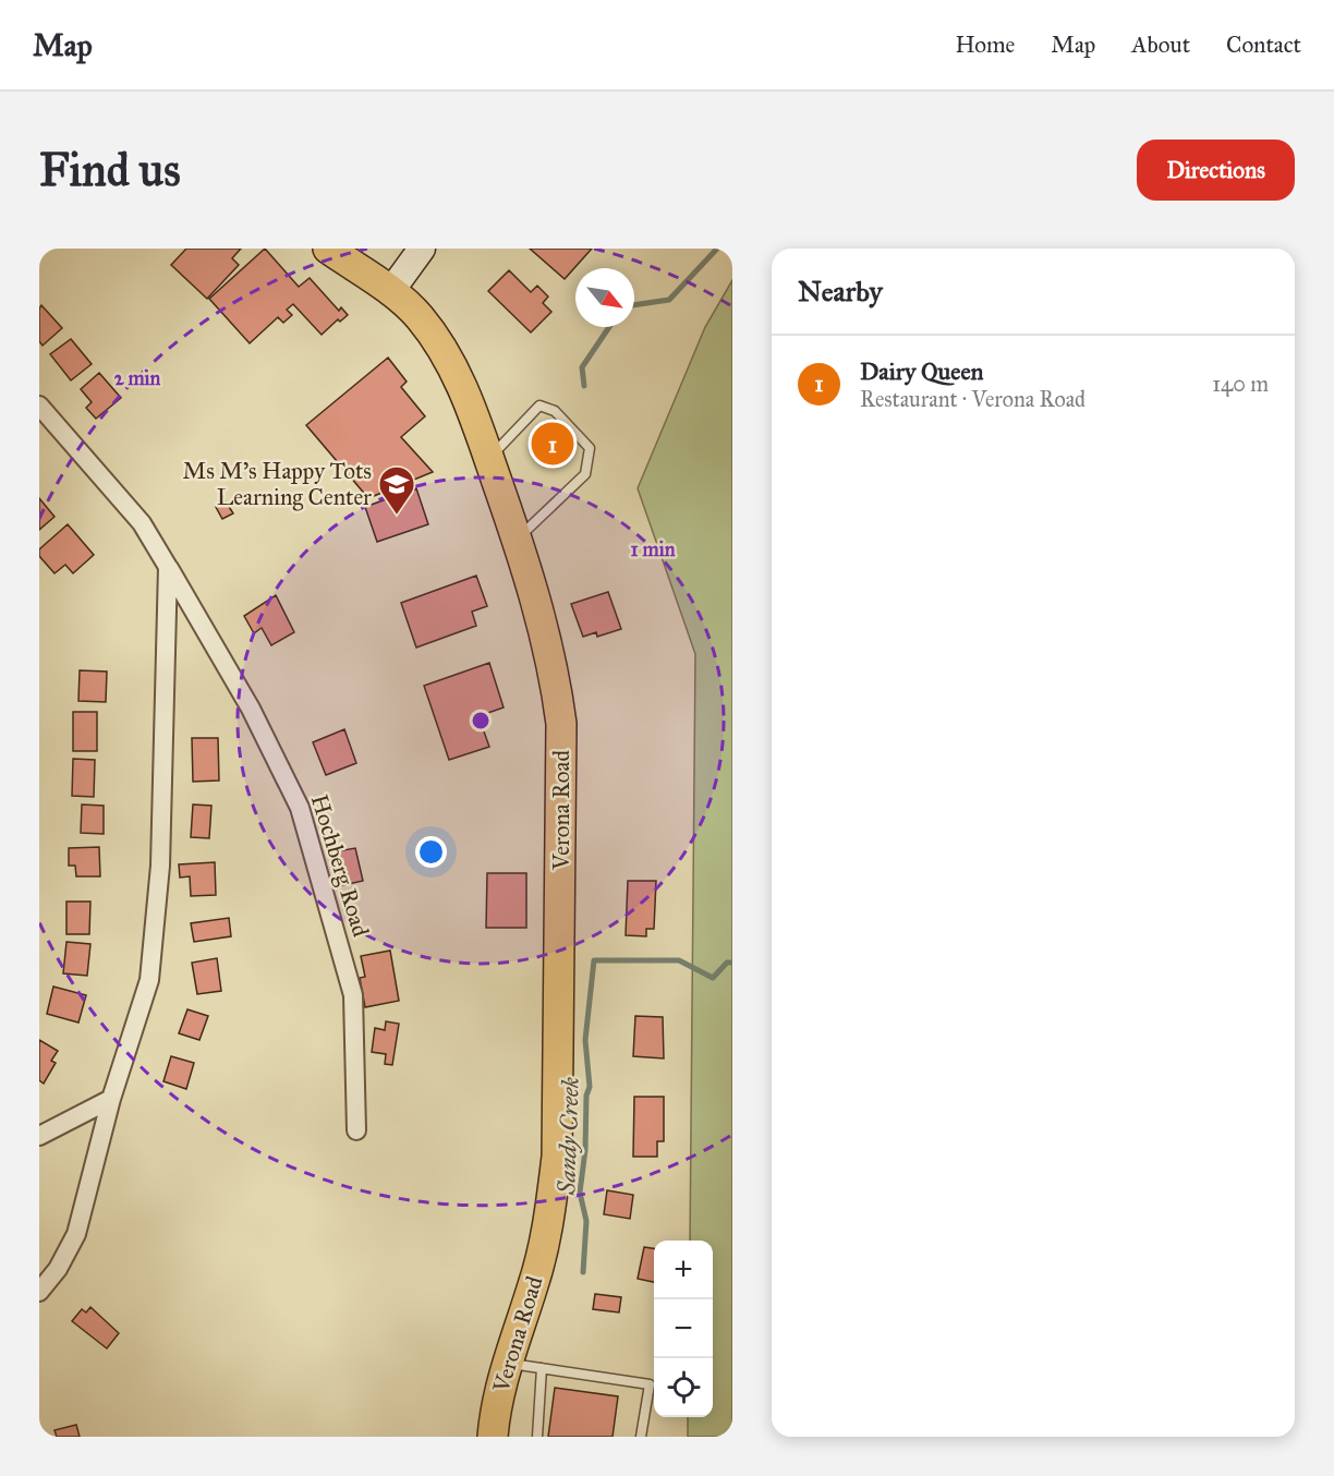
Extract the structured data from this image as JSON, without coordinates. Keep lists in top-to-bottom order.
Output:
{
  "streets": {
    "main road": ["Verona Road"],
    "street": ["Hochberg Road"]
  },
  "water": ["Sandy Creek"],
  "places": {
    "school or university": ["Ms M's Happy Tots Learning Center"]
  },
  "north": "bottom right",
  "page": {
    "header": "Map",
    "nav": [
      "Home",
      "Map",
      "About",
      "Contact"
    ],
    "buttons": "Directions",
    "title": "Find us",
    "heading": "Nearby",
    "list": [
      {
        "mark": "1",
        "name": "Dairy Queen",
        "note": "Restaurant · Verona Road",
        "value": "140 m"
      }
    ],
    "pins": "1",
    "map_buttons": ["+", "−"]
  },
  "rings": ["2 min", "1 min"]
}
